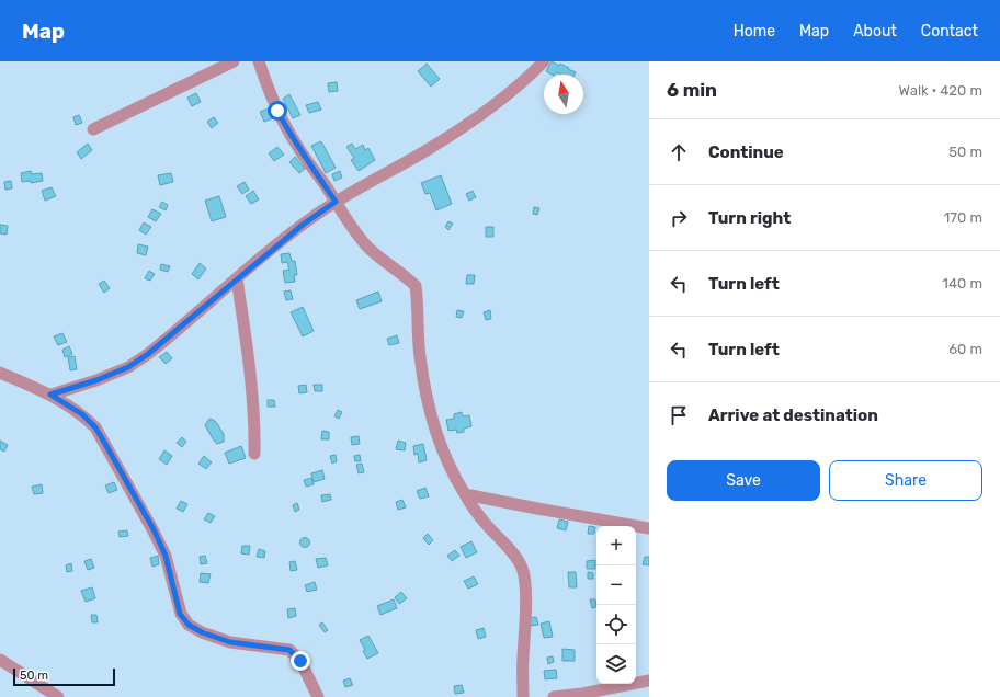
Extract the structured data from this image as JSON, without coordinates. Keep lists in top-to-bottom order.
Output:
{
  "scale_bar": "50 m",
  "north": "top",
  "page": {
    "header": "Map",
    "nav": [
      "Home",
      "Map",
      "About",
      "Contact"
    ],
    "heading": ["6 min", "Walk · 420 m"],
    "list": [
      ["Continue", "50 m"],
      ["Turn right", "170 m"],
      ["Turn left", "140 m"],
      ["Turn left", "60 m"],
      "Arrive at destination"
    ],
    "buttons": ["Save", "Share"],
    "map_buttons": ["+", "−"],
    "scale": "50 m"
  }
}
